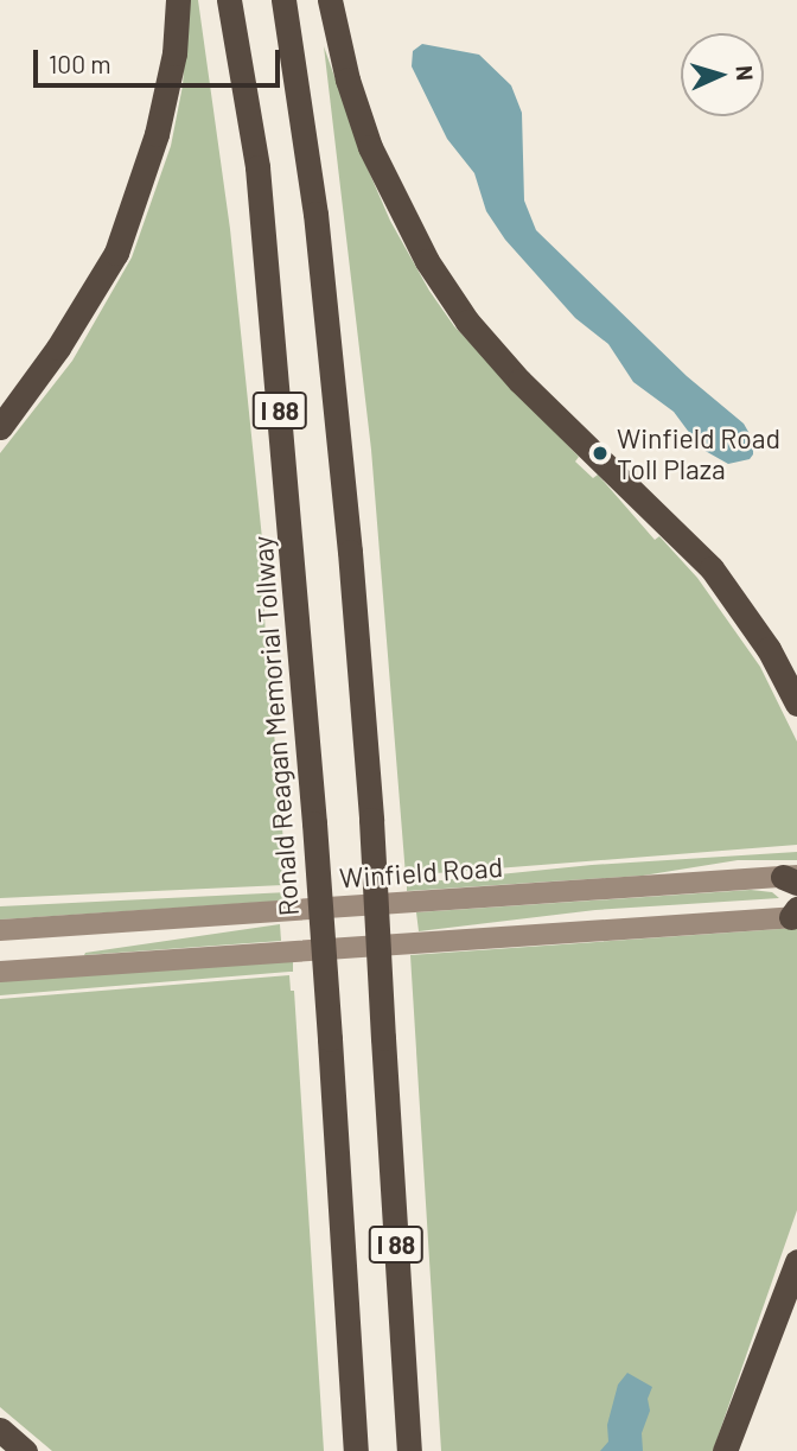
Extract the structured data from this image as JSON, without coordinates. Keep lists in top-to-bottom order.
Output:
{
  "streets": {
    "highway": ["I 88", "Ronald Reagan Memorial Tollway"],
    "main road": ["Winfield Road"]
  },
  "places": ["Winfield Road Toll Plaza"],
  "scale_bar": "100 m",
  "north": "right"
}
